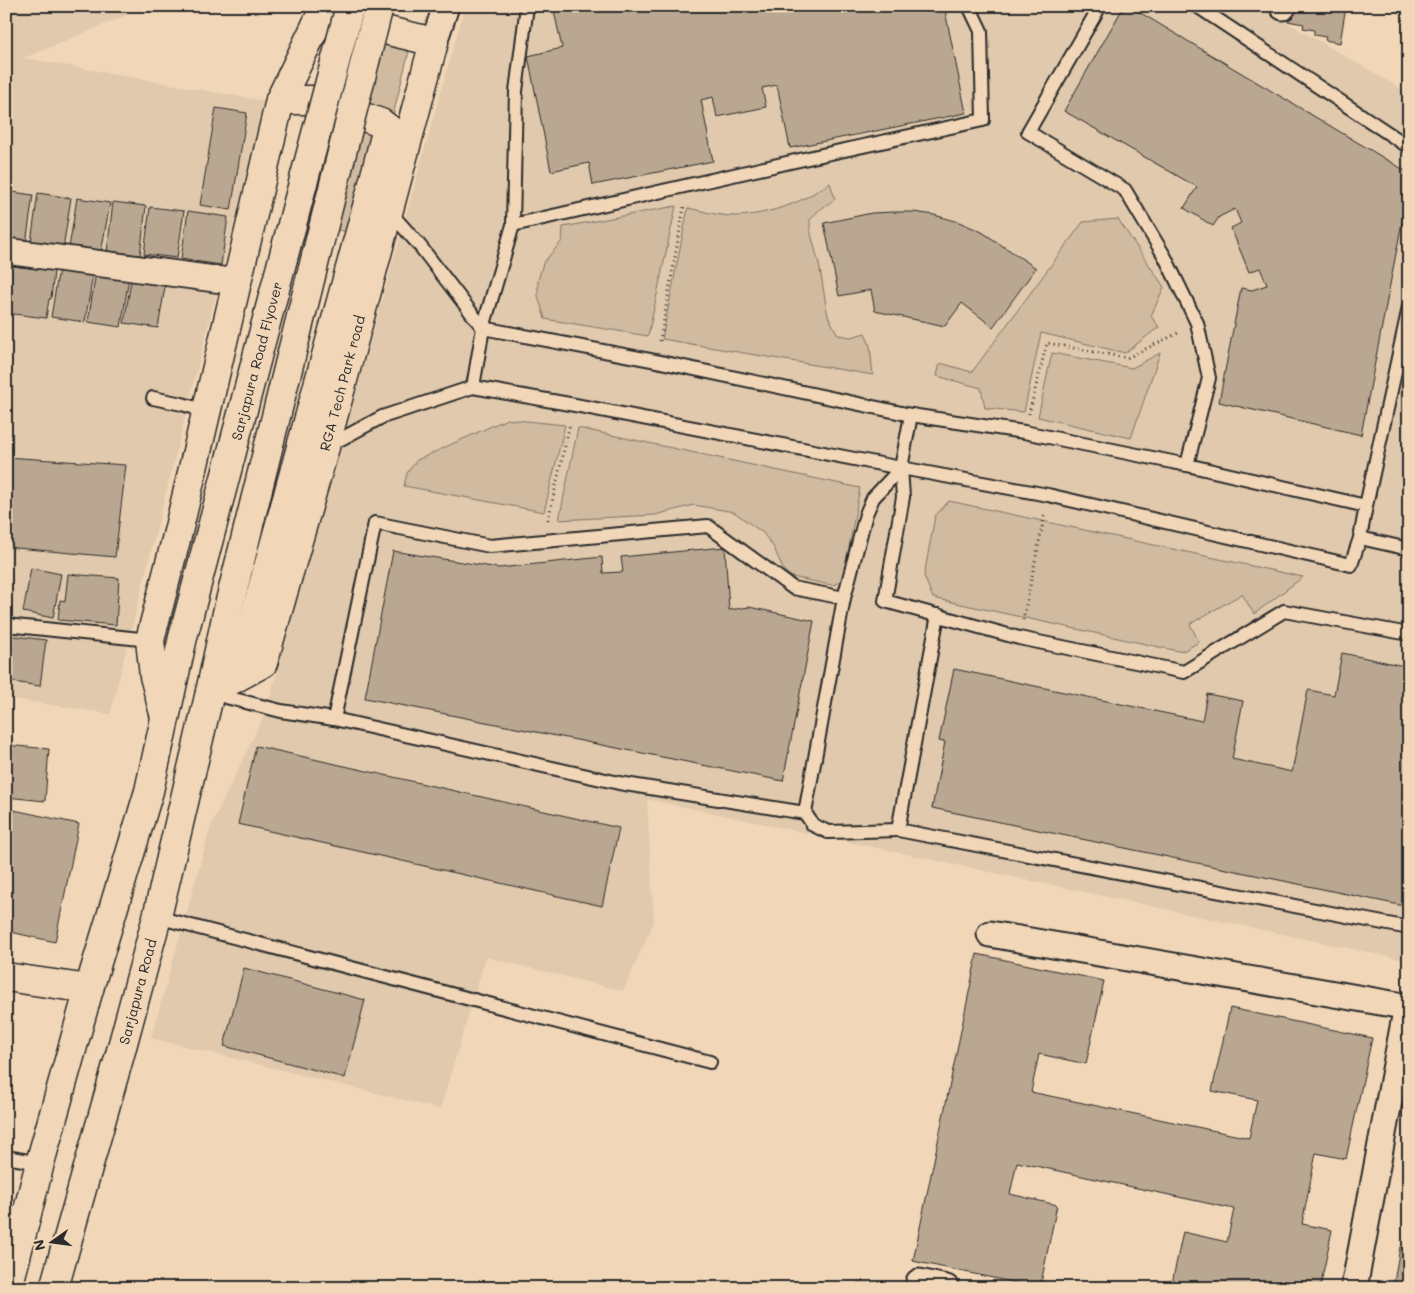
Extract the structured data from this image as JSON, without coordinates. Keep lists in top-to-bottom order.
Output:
{
  "streets": {
    "main road": ["Sarjapura Road Flyover", "RGA Tech Park road", "Sarjapura Road"]
  },
  "crossings": [
    ["RGA Tech Park road", "Sarjapura Road"]
  ],
  "north": "left"
}
